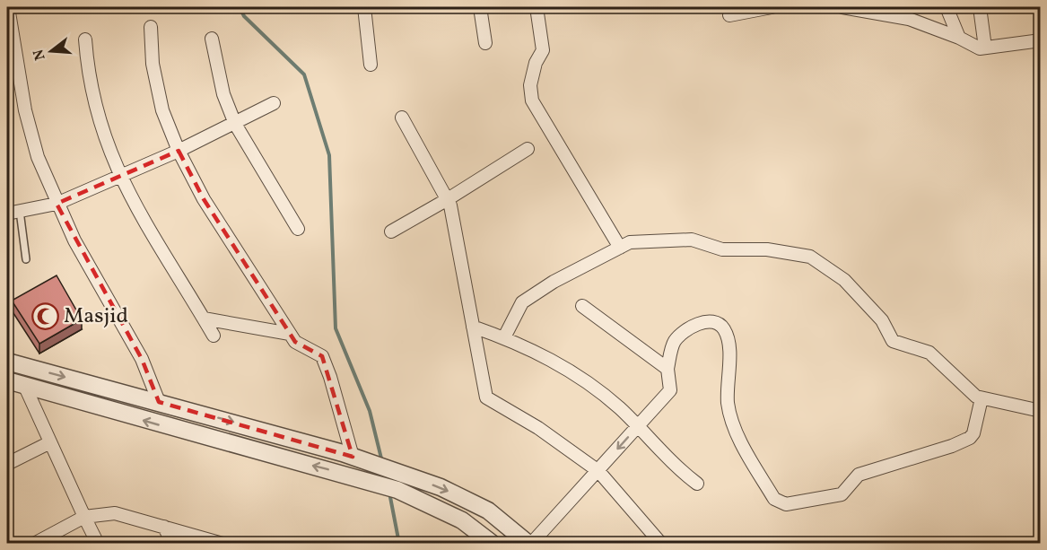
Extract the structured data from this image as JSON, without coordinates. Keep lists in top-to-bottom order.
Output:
{
  "places": {
    "mosque": ["Masjid"]
  },
  "north": "left"
}
